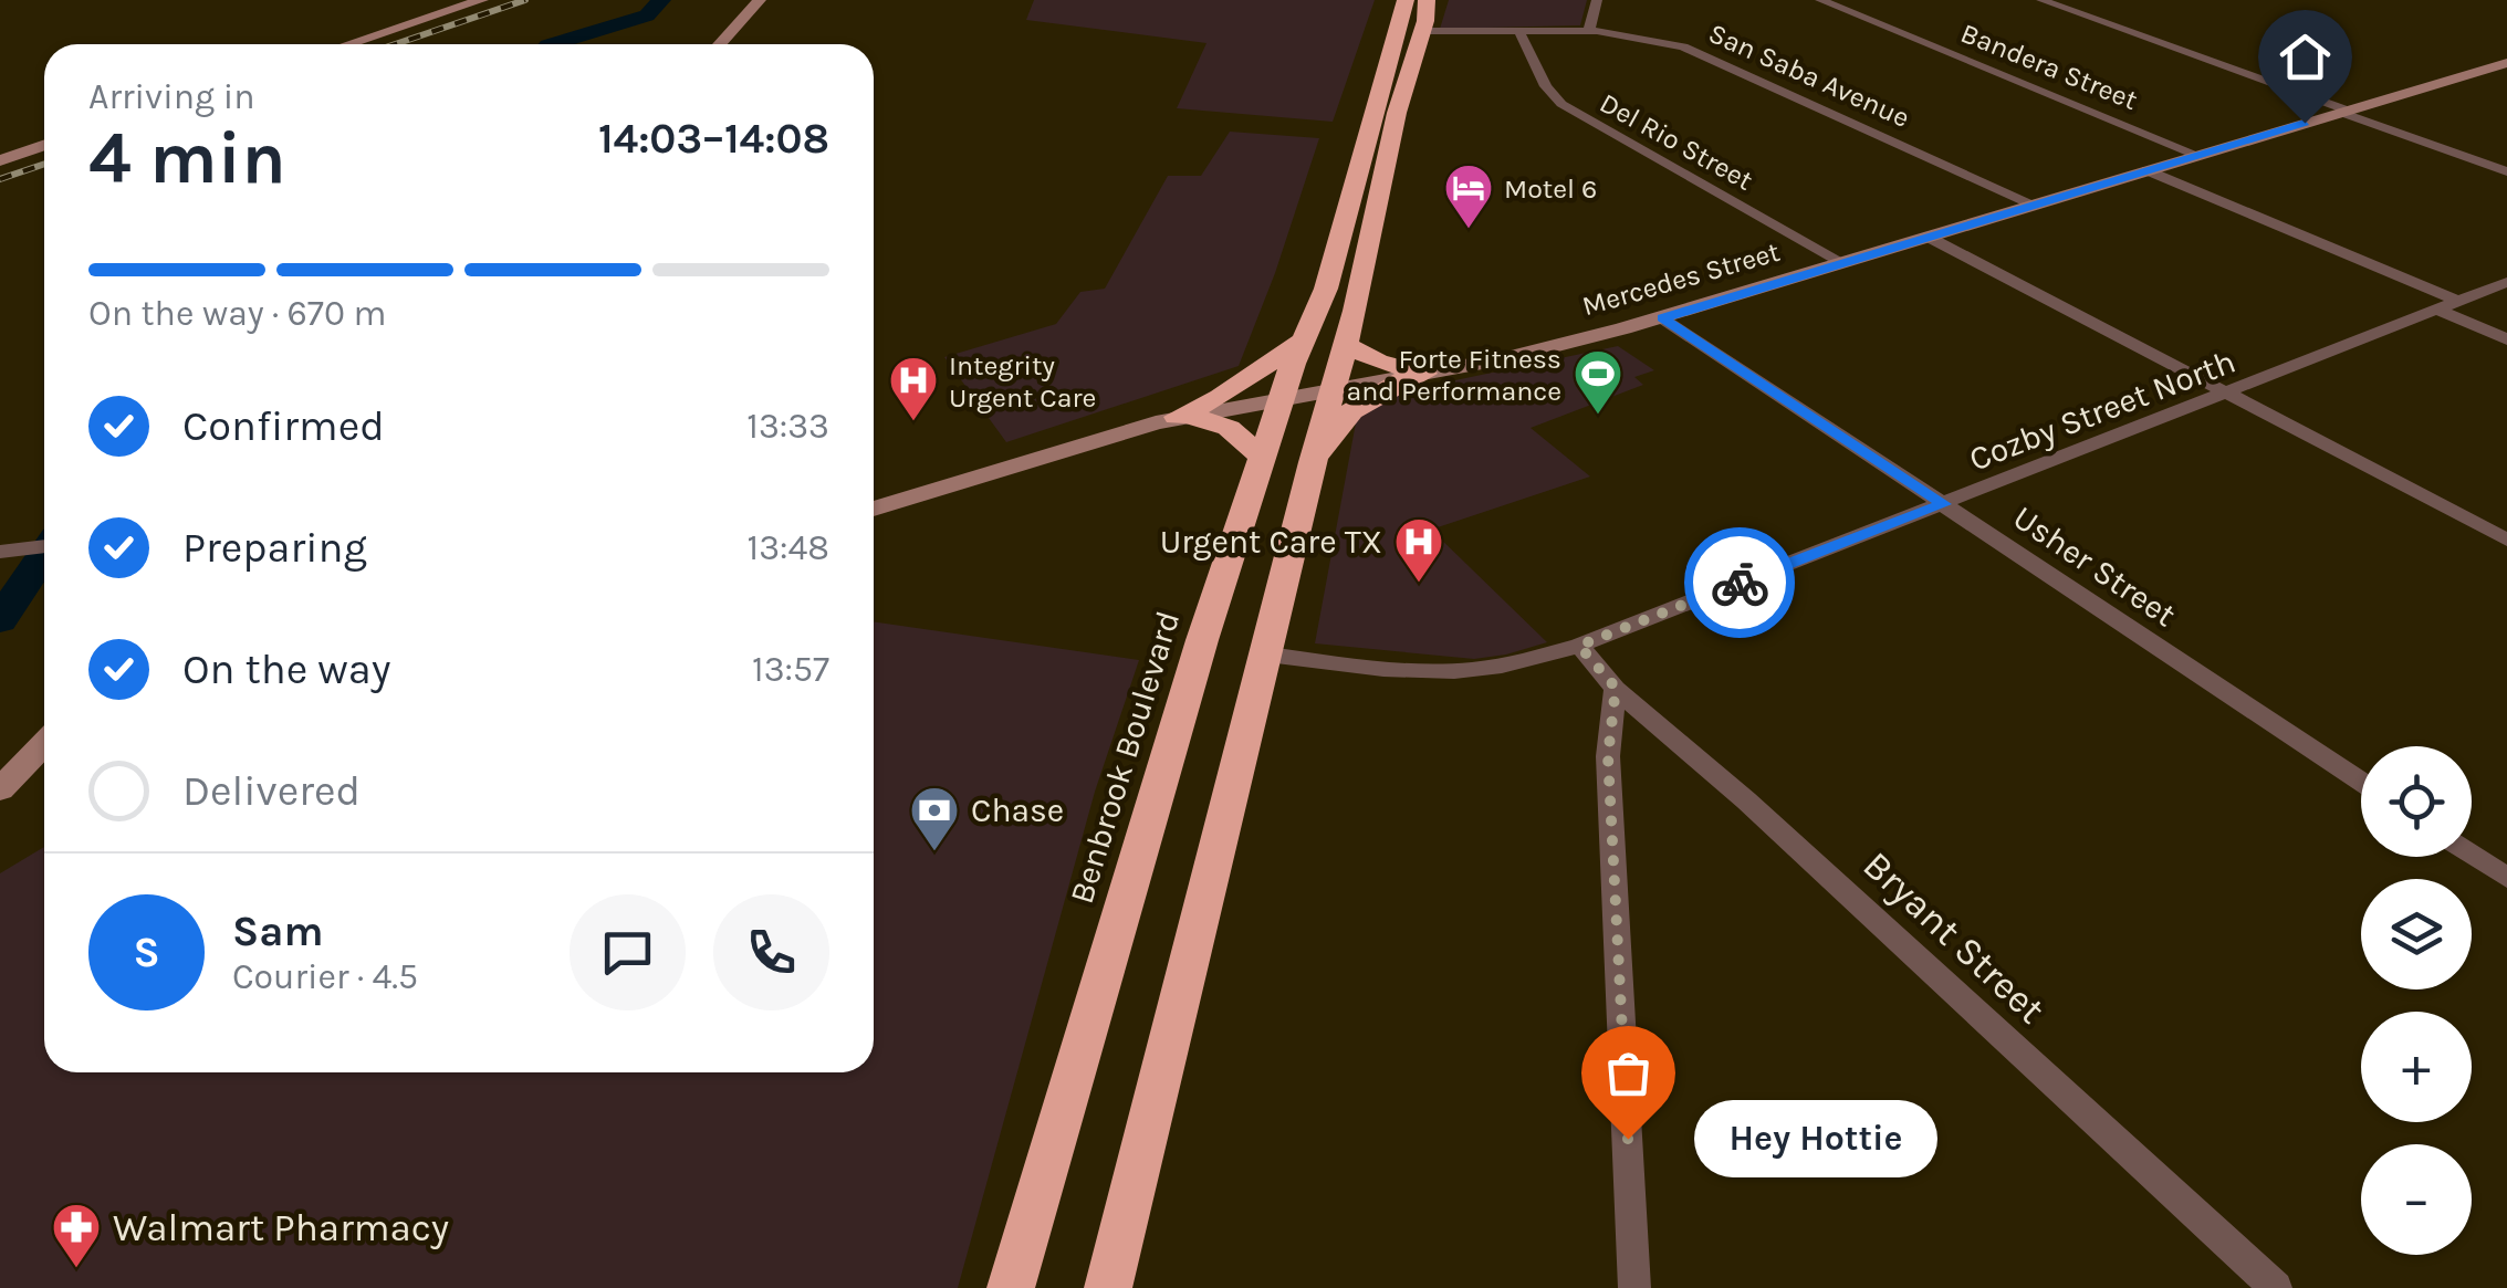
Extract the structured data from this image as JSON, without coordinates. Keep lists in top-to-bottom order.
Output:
{
  "streets": {
    "highway": ["Benbrook Boulevard"],
    "street": [
      "Bandera Street",
      "San Saba Avenue",
      "Del Rio Street",
      "Mercedes Street",
      "Cozby Street North",
      "Usher Street",
      "Bryant Street"
    ]
  },
  "crossings": [
    ["Bandera Street", "Mercedes Street"],
    ["San Saba Avenue", "Del Rio Street"],
    ["San Saba Avenue", "Mercedes Street"],
    ["San Saba Avenue", "Benbrook Boulevard"],
    ["Del Rio Street", "Mercedes Street"],
    ["Mercedes Street", "Usher Street"],
    ["Mercedes Street", "Benbrook Boulevard"],
    ["Cozby Street North", "Usher Street"],
    ["Cozby Street North", "Benbrook Boulevard"],
    ["Cozby Street North", "Bryant Street"]
  ],
  "places": {
    "hotel": ["Motel 6"],
    "sports": ["Forte Fitness and Performance"],
    "hospital": ["Integrity Urgent Care", "Urgent Care TX"],
    "bank": ["Chase"],
    "other": ["Hey Hottie"],
    "pharmacy": ["Walmart Pharmacy"]
  },
  "page": {
    "heading": ["4 min", "Arriving in", "14:03–14:08"],
    "panel": ["Sam", "Courier · 4.5"],
    "bar": "On the way · 670 m",
    "list": [
      ["Confirmed", "13:33"],
      ["Preparing", "13:48"],
      ["On the way", "13:57"],
      "Delivered"
    ],
    "map_buttons": ["+", "−"],
    "round": "S",
    "bubble": "Hey Hottie"
  }
}
